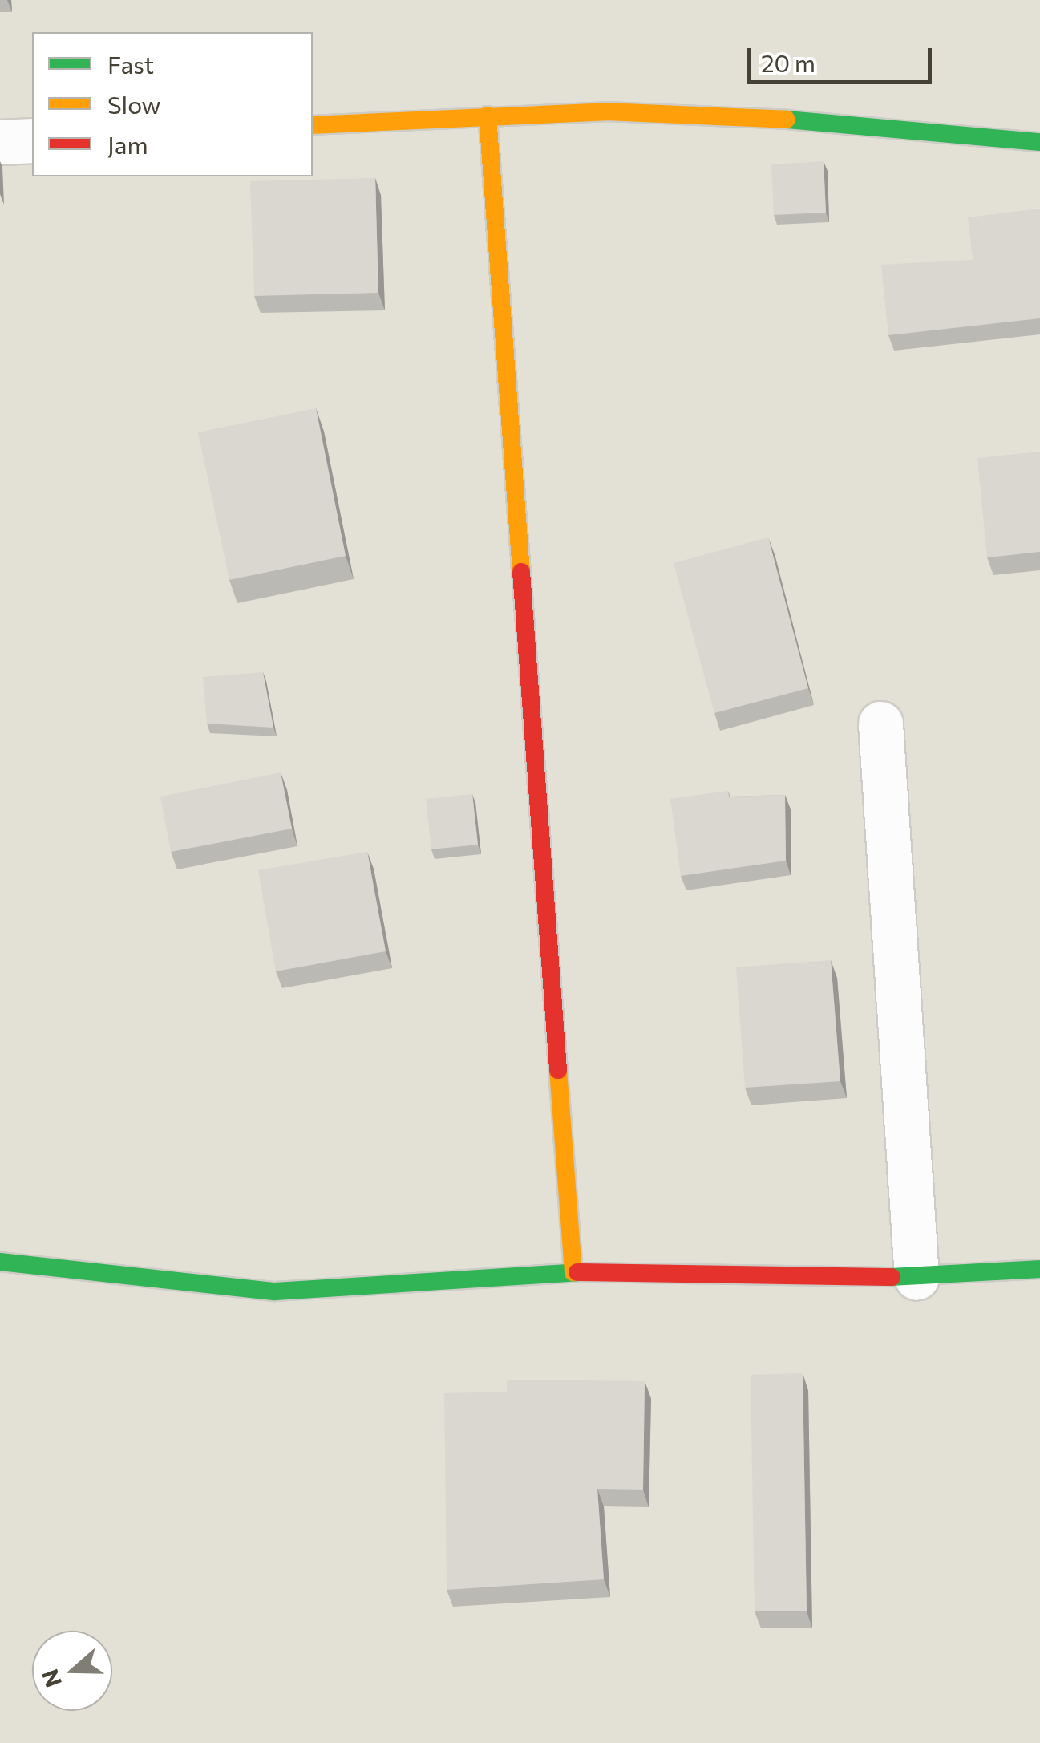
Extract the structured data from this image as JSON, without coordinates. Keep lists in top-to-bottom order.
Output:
{
  "legend": ["Fast", "Slow", "Jam"],
  "scale_bar": "20 m",
  "north": "left"
}
